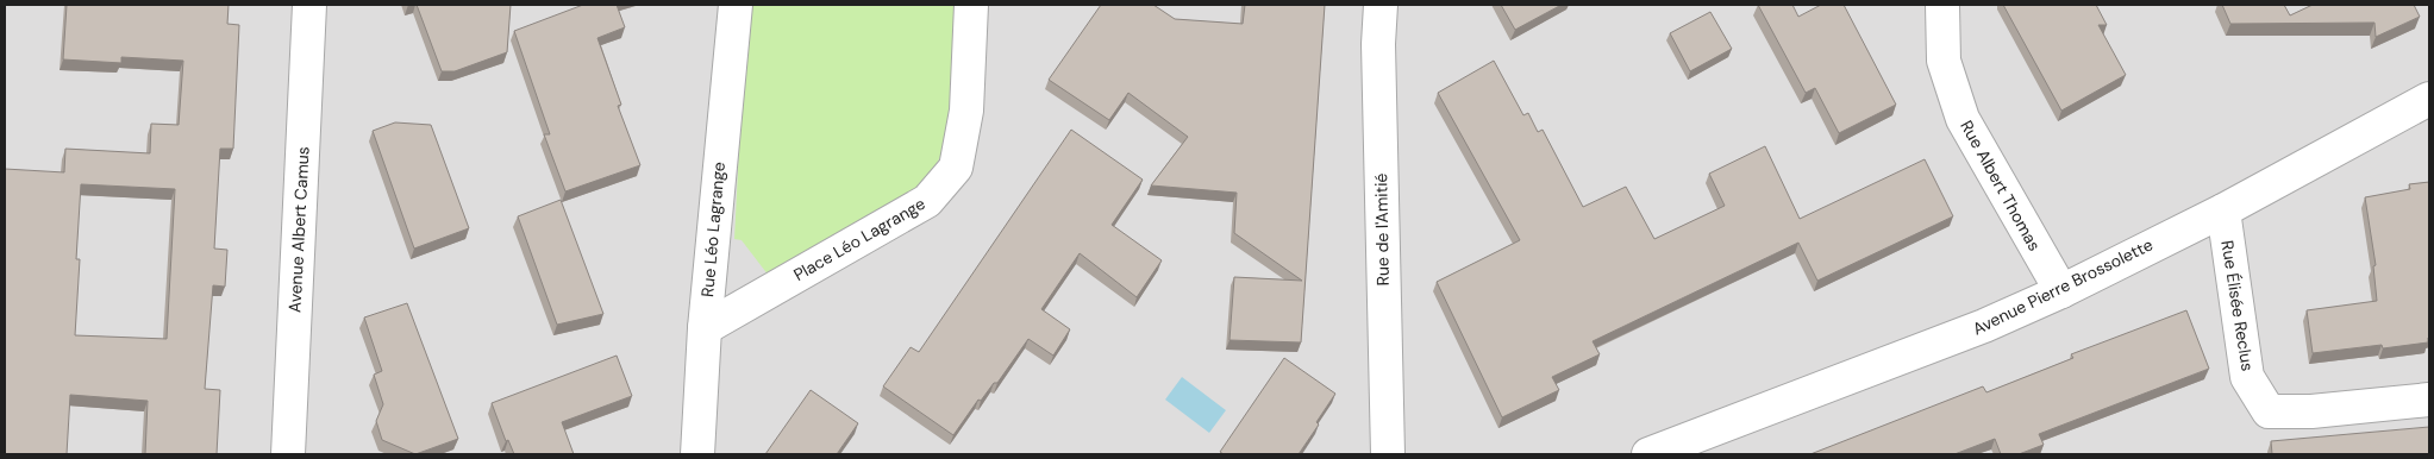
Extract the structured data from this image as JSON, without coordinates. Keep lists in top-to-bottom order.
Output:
{
  "streets": {
    "street": [
      "Rue Albert Thomas",
      "Avenue Albert Camus",
      "Rue Léo Lagrange",
      "Rue de l'Amitié",
      "Place Léo Lagrange",
      "Avenue Pierre Brossolette",
      "Rue Élisée Reclus"
    ]
  },
  "crossings": [
    ["Rue Albert Thomas", "Avenue Pierre Brossolette"],
    ["Rue Léo Lagrange", "Place Léo Lagrange"],
    ["Avenue Pierre Brossolette", "Rue Élisée Reclus"]
  ]
}
